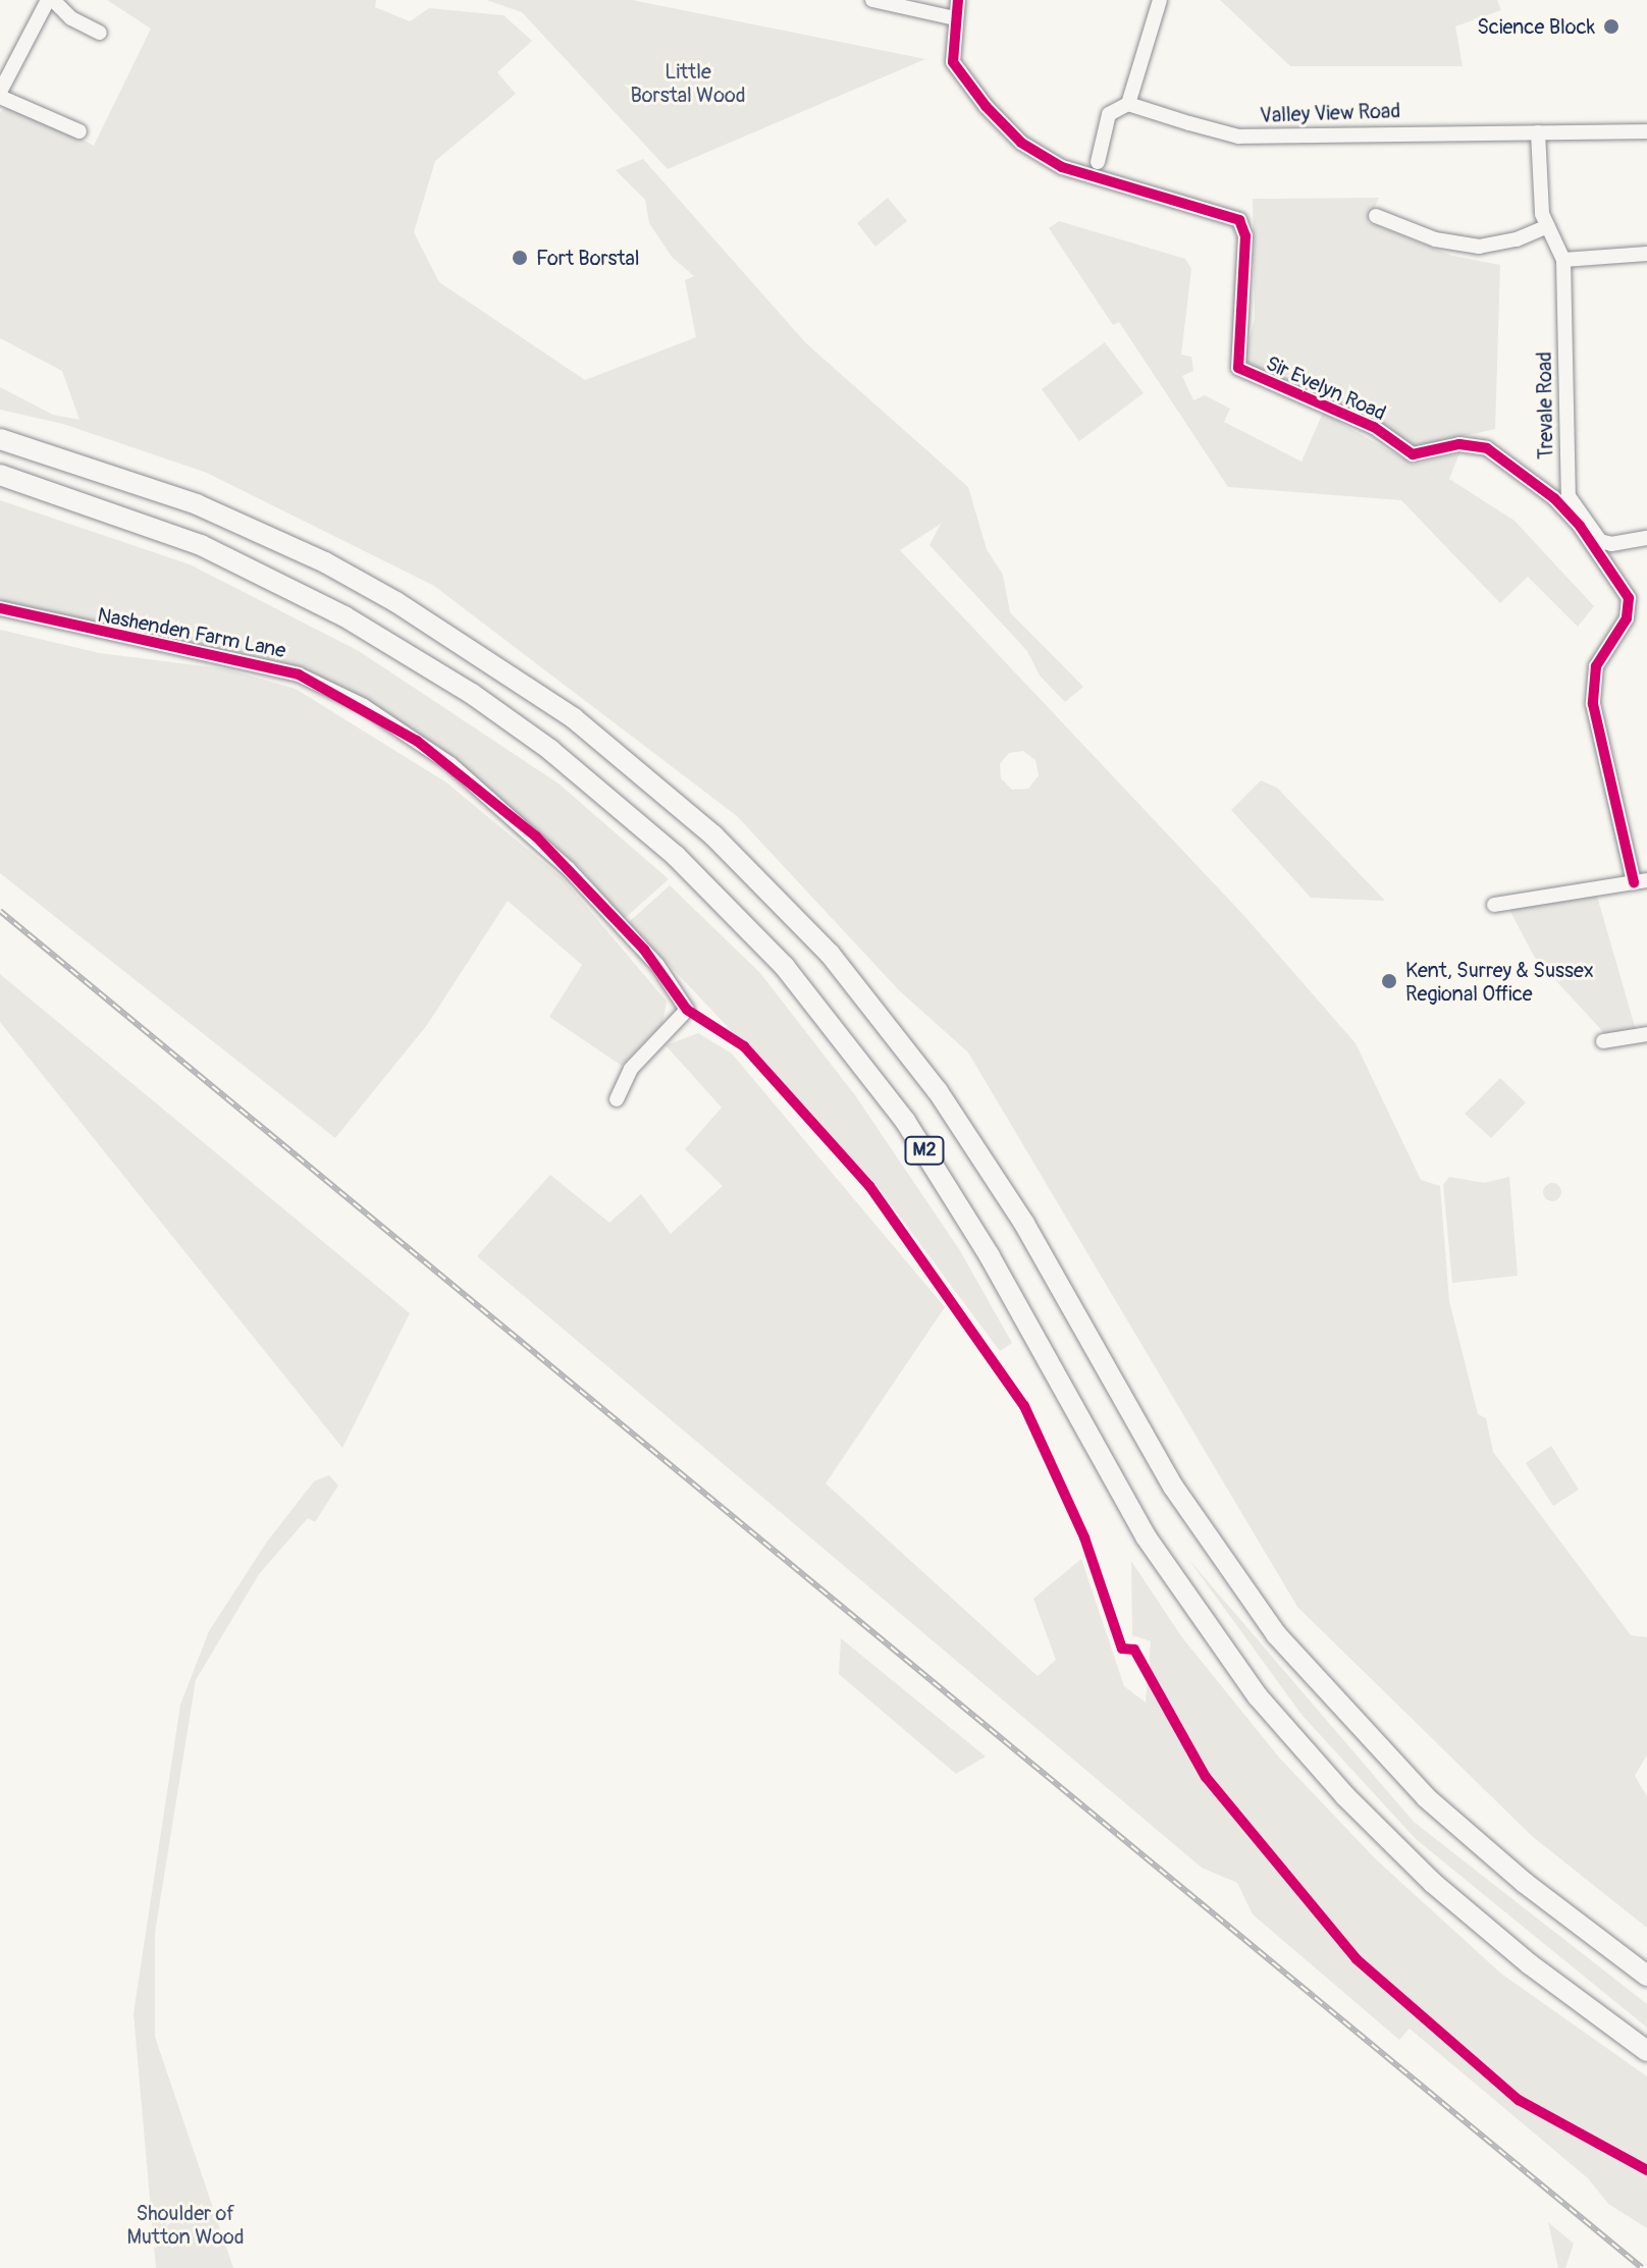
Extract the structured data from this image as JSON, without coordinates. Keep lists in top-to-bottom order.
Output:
{
  "streets": {
    "highway": ["M2"],
    "street": [
      "Valley View Road",
      "Sir Evelyn Road",
      "Trevale Road",
      "Nashenden Farm Lane"
    ]
  },
  "crossings": [
    ["Valley View Road", "Trevale Road"]
  ],
  "parks": ["Little Borstal Wood", "Shoulder of Mutton Wood"],
  "places": ["Science Block", "Fort Borstal", "Kent, Surrey & Sussex Regional Office"]
}
